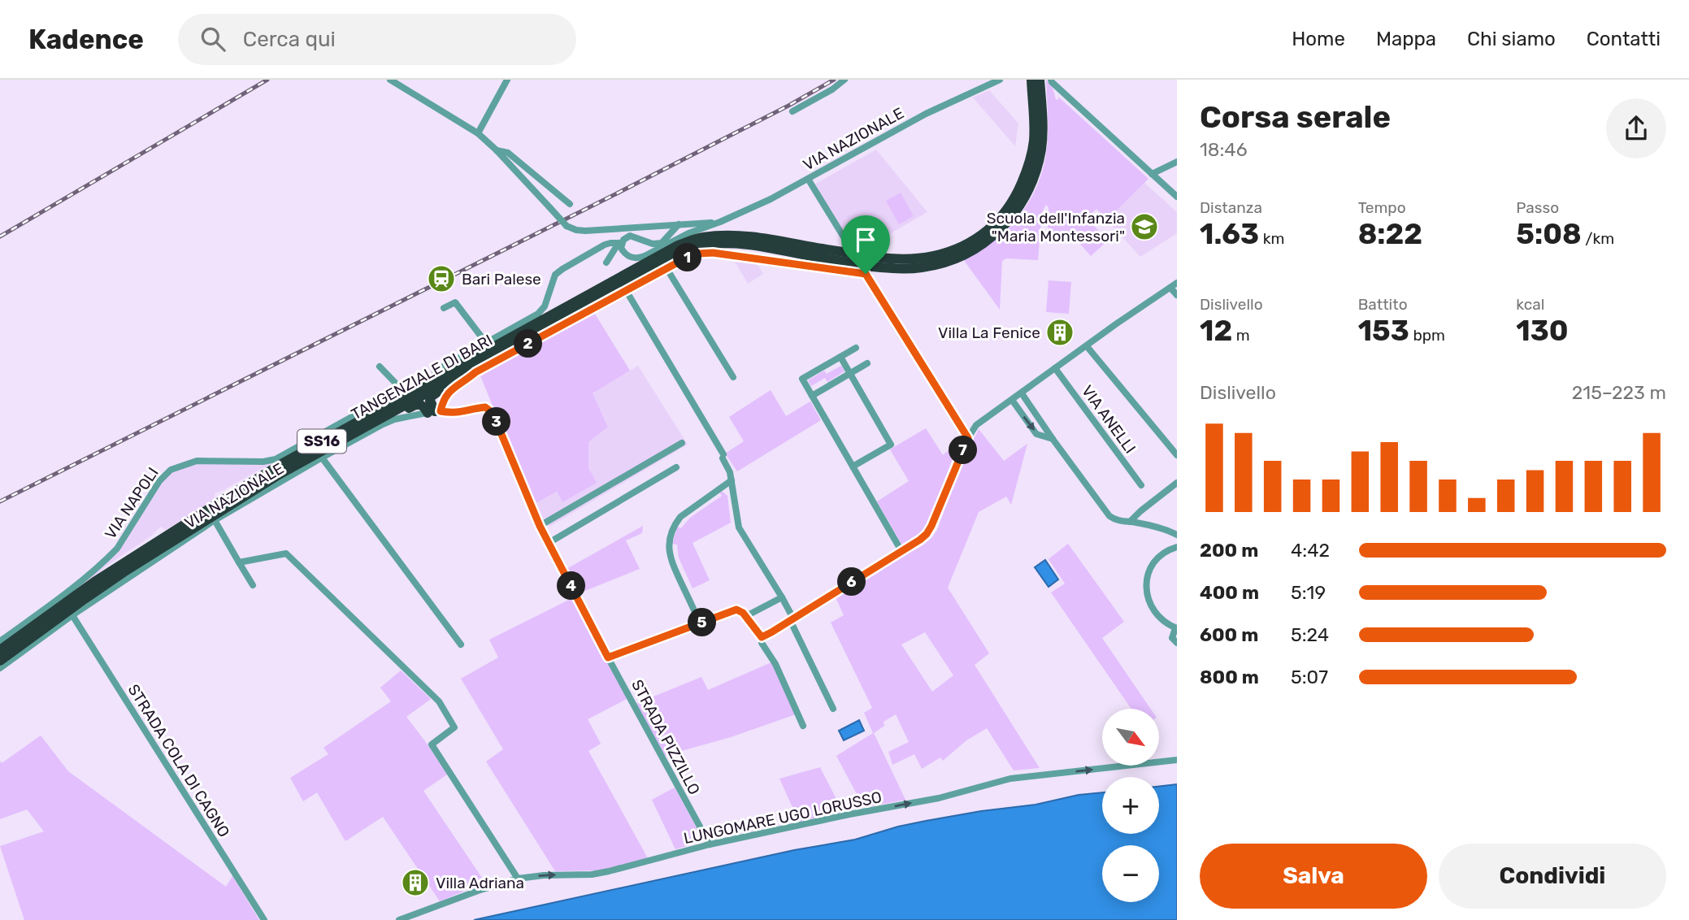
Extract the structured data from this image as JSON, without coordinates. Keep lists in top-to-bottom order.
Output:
{
  "streets": {
    "highway": ["TANGENZIALE DI BARI", "SS16"],
    "street": [
      "VIA NAZIONALE",
      "VIA ANELLI",
      "VIA NAPOLI",
      "STRADA PIZZILLO",
      "STRADA COLA DI CAGNO",
      "LUNGOMARE UGO LORUSSO"
    ]
  },
  "crossings": [
    ["VIA NAZIONALE", "STRADA PIZZILLO"],
    ["VIA NAZIONALE", "STRADA COLA DI CAGNO"],
    ["STRADA PIZZILLO", "LUNGOMARE UGO LORUSSO"]
  ],
  "one_way": ["LUNGOMARE UGO LORUSSO"],
  "places": {
    "school or university": ["Scuola dell'Infanzia \"Maria Montessori\""],
    "station": ["Bari Palese"],
    "building": ["Villa La Fenice", "Villa Adriana"]
  },
  "north": "bottom right",
  "page": {
    "header": "Kadence",
    "search": "Cerca qui",
    "nav": [
      "Home",
      "Mappa",
      "Chi siamo",
      "Contatti"
    ],
    "heading": ["Corsa serale", "18:46"],
    "stats": [
      ["Distanza", "1.63 km"],
      ["Tempo", "8:22"],
      ["Passo", "5:08 /km"],
      ["Dislivello", "12 m"],
      ["Battito", "153 bpm"],
      ["kcal", "130"]
    ],
    "pins": [
      "1",
      "2",
      "3",
      "7",
      "6",
      "4",
      "5"
    ],
    "chart": ["Dislivello", "215–223 m"],
    "list": [
      {
        "name": "200 m",
        "note": "4:42"
      },
      {
        "name": "400 m",
        "note": "5:19"
      },
      {
        "name": "600 m",
        "note": "5:24"
      },
      {
        "name": "800 m",
        "note": "5:07"
      }
    ],
    "map_buttons": ["+", "−"],
    "buttons": ["Salva", "Condividi"]
  }
}
